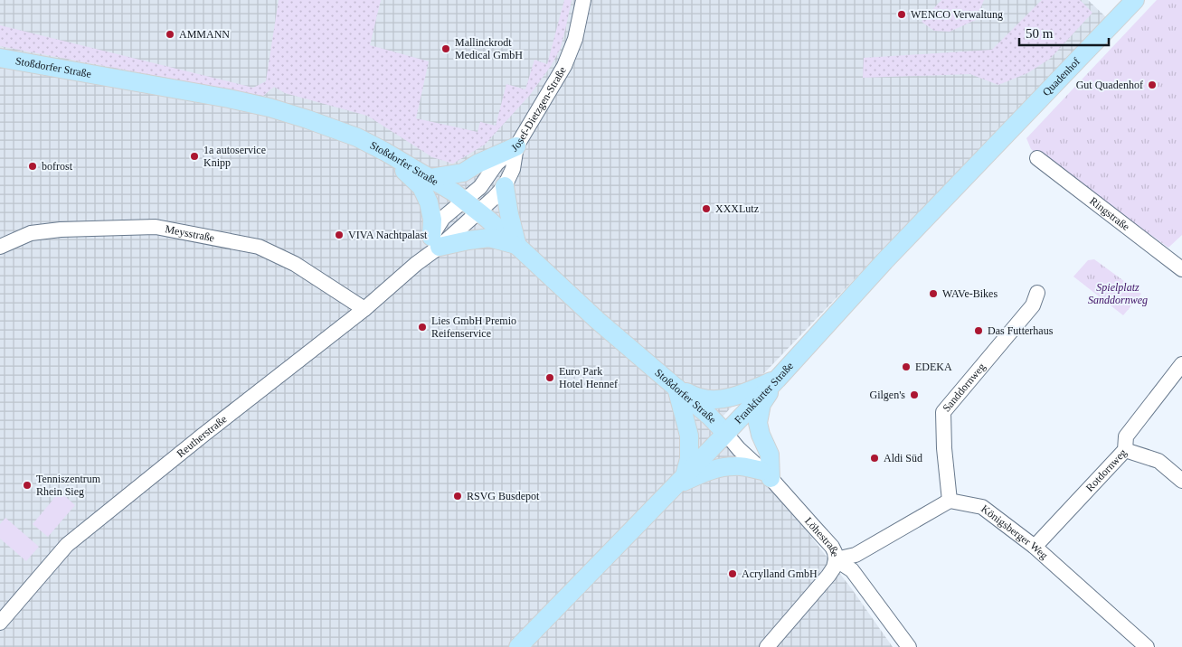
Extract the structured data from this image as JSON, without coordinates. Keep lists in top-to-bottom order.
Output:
{
  "streets": {
    "main road": ["Stoßdorfer Straße", "Quadenhof", "Frankfurter Straße"],
    "street": [
      "Josef-Dietzgen-Straße",
      "Ringstraße",
      "Meysstraße",
      "Sanddornweg",
      "Reutherstraße",
      "Rotdornweg",
      "Königsberger Weg",
      "Löhestraße"
    ]
  },
  "crossings": [
    ["Stoßdorfer Straße", "Josef-Dietzgen-Straße"],
    ["Stoßdorfer Straße", "Frankfurter Straße"],
    ["Stoßdorfer Straße", "Reutherstraße"],
    ["Stoßdorfer Straße", "Löhestraße"],
    ["Quadenhof", "Frankfurter Straße"],
    ["Josef-Dietzgen-Straße", "Reutherstraße"],
    ["Meysstraße", "Reutherstraße"],
    ["Sanddornweg", "Königsberger Weg"],
    ["Frankfurter Straße", "Löhestraße"],
    ["Rotdornweg", "Königsberger Weg"]
  ],
  "parks": ["Spielplatz Sanddornweg"],
  "places": [
    "WENCO Verwaltung",
    "AMMANN",
    "Mallinckrodt Medical GmbH",
    "Gut Quadenhof",
    "1a autoservice Knipp",
    "bofrost",
    "XXXLutz",
    "VIVA Nachtpalast",
    "WAVe-Bikes",
    "Lies GmbH Premio Reifenservice",
    "Das Futterhaus",
    "EDEKA",
    "Euro Park Hotel Hennef",
    "Gilgen's",
    "Aldi Süd",
    "Tenniszentrum Rhein Sieg",
    "RSVG Busdepot",
    "Acrylland GmbH"
  ],
  "scale_bar": "50 m"
}
